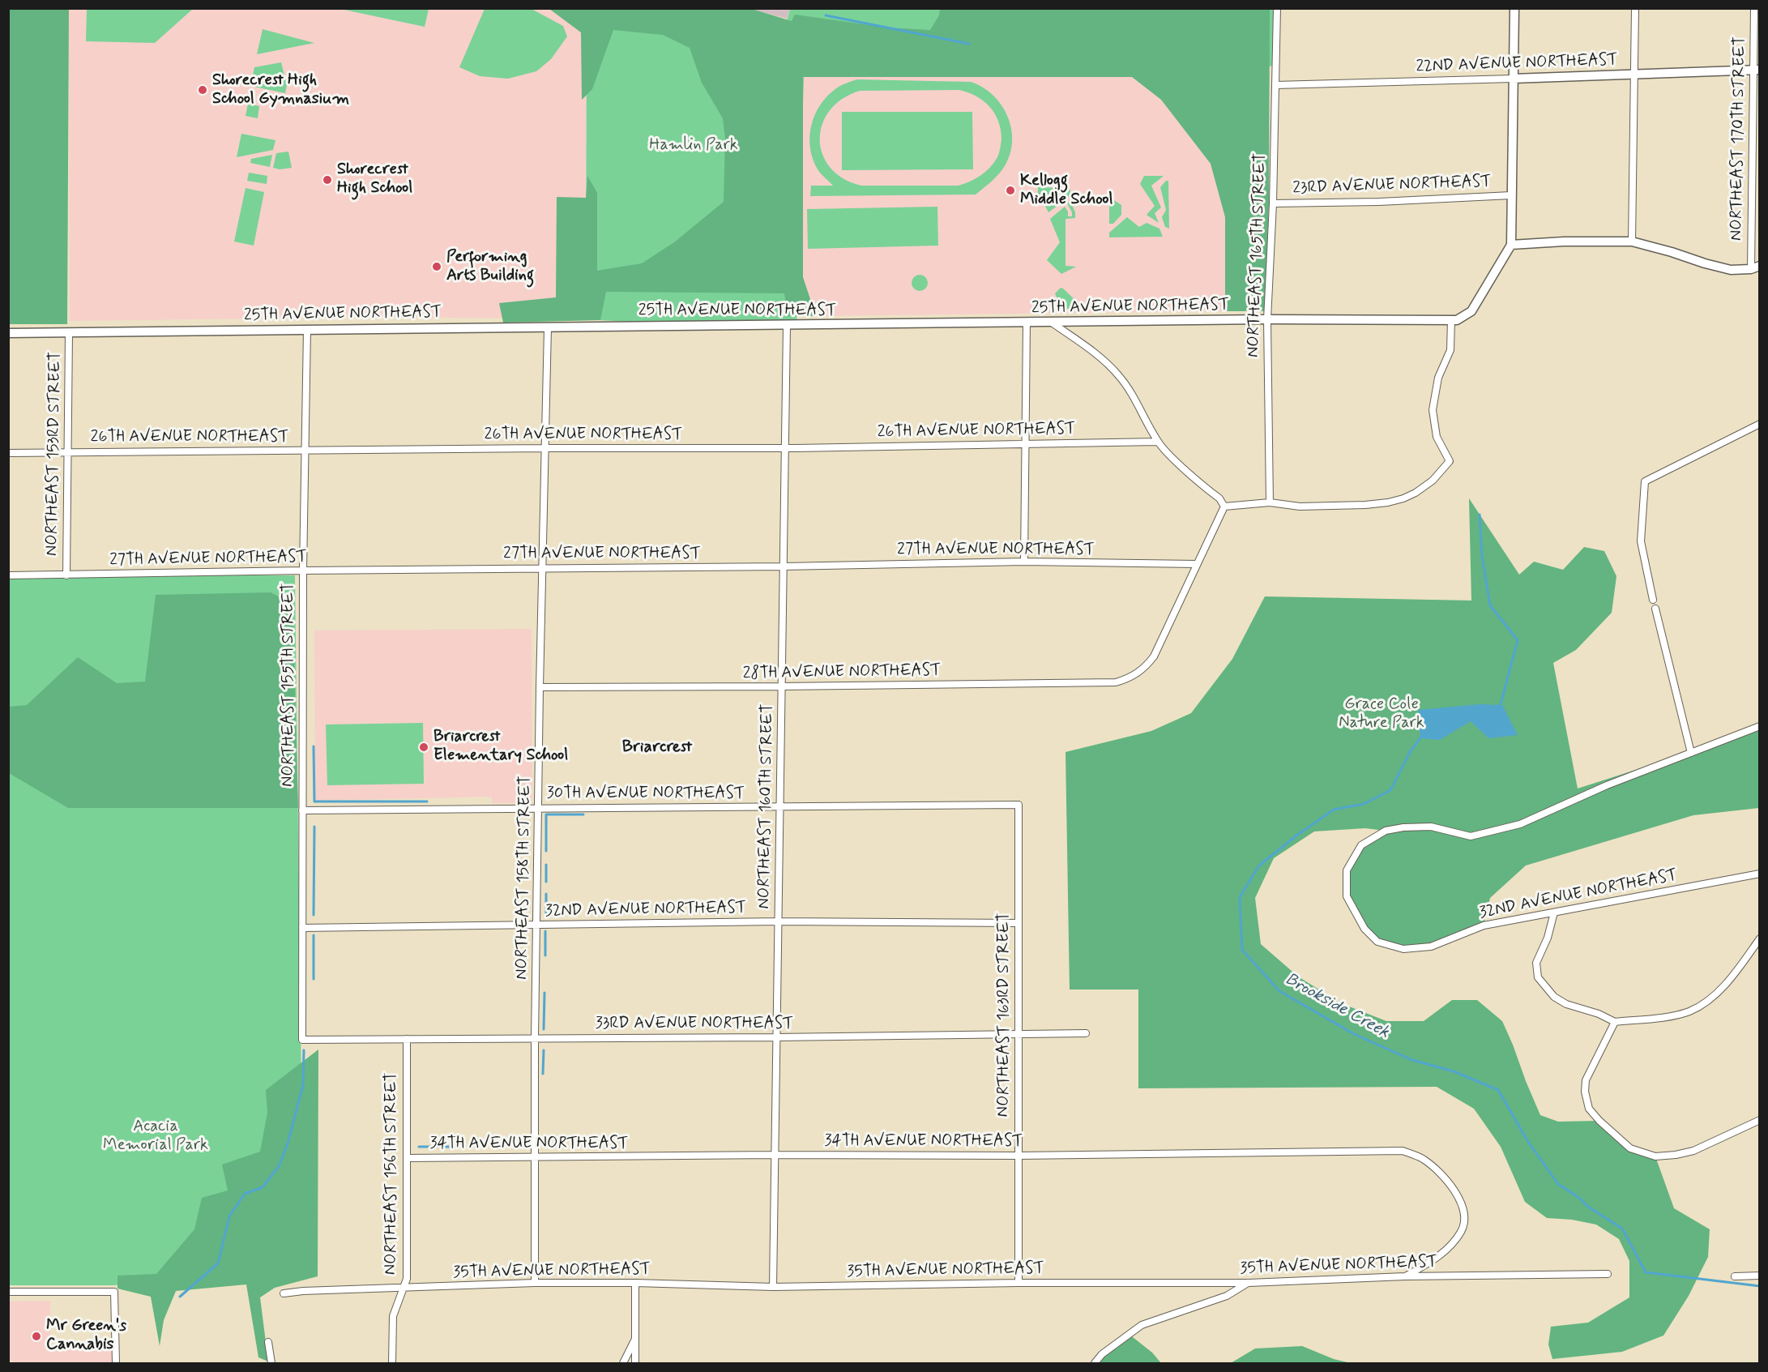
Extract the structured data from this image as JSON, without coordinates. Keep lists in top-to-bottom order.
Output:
{
  "streets": {
    "street": [
      "22ND AVENUE NORTHEAST",
      "NORTHEAST 170TH STREET",
      "23RD AVENUE NORTHEAST",
      "NORTHEAST 165TH STREET",
      "25TH AVENUE NORTHEAST",
      "26TH AVENUE NORTHEAST",
      "NORTHEAST 153RD STREET",
      "27TH AVENUE NORTHEAST",
      "28TH AVENUE NORTHEAST",
      "NORTHEAST 155TH STREET",
      "30TH AVENUE NORTHEAST",
      "NORTHEAST 160TH STREET",
      "NORTHEAST 158TH STREET",
      "32ND AVENUE NORTHEAST",
      "NORTHEAST 163RD STREET",
      "33RD AVENUE NORTHEAST",
      "34TH AVENUE NORTHEAST",
      "NORTHEAST 156TH STREET",
      "35TH AVENUE NORTHEAST"
    ]
  },
  "crossings": [
    ["22ND AVENUE NORTHEAST", "NORTHEAST 170TH STREET"],
    ["22ND AVENUE NORTHEAST", "NORTHEAST 165TH STREET"],
    ["23RD AVENUE NORTHEAST", "NORTHEAST 165TH STREET"],
    ["NORTHEAST 165TH STREET", "25TH AVENUE NORTHEAST"],
    ["25TH AVENUE NORTHEAST", "NORTHEAST 153RD STREET"],
    ["25TH AVENUE NORTHEAST", "NORTHEAST 155TH STREET"],
    ["25TH AVENUE NORTHEAST", "NORTHEAST 160TH STREET"],
    ["25TH AVENUE NORTHEAST", "NORTHEAST 158TH STREET"],
    ["26TH AVENUE NORTHEAST", "NORTHEAST 153RD STREET"],
    ["26TH AVENUE NORTHEAST", "NORTHEAST 155TH STREET"],
    ["26TH AVENUE NORTHEAST", "NORTHEAST 160TH STREET"],
    ["26TH AVENUE NORTHEAST", "NORTHEAST 158TH STREET"],
    ["NORTHEAST 153RD STREET", "27TH AVENUE NORTHEAST"],
    ["27TH AVENUE NORTHEAST", "28TH AVENUE NORTHEAST"],
    ["27TH AVENUE NORTHEAST", "NORTHEAST 155TH STREET"],
    ["27TH AVENUE NORTHEAST", "NORTHEAST 160TH STREET"],
    ["27TH AVENUE NORTHEAST", "NORTHEAST 158TH STREET"],
    ["28TH AVENUE NORTHEAST", "NORTHEAST 160TH STREET"],
    ["28TH AVENUE NORTHEAST", "NORTHEAST 158TH STREET"],
    ["NORTHEAST 155TH STREET", "30TH AVENUE NORTHEAST"],
    ["NORTHEAST 155TH STREET", "32ND AVENUE NORTHEAST"],
    ["NORTHEAST 155TH STREET", "33RD AVENUE NORTHEAST"],
    ["30TH AVENUE NORTHEAST", "NORTHEAST 160TH STREET"],
    ["30TH AVENUE NORTHEAST", "NORTHEAST 158TH STREET"],
    ["30TH AVENUE NORTHEAST", "NORTHEAST 163RD STREET"],
    ["NORTHEAST 160TH STREET", "32ND AVENUE NORTHEAST"],
    ["NORTHEAST 160TH STREET", "33RD AVENUE NORTHEAST"],
    ["NORTHEAST 160TH STREET", "34TH AVENUE NORTHEAST"],
    ["NORTHEAST 160TH STREET", "35TH AVENUE NORTHEAST"],
    ["NORTHEAST 158TH STREET", "32ND AVENUE NORTHEAST"],
    ["NORTHEAST 158TH STREET", "33RD AVENUE NORTHEAST"],
    ["NORTHEAST 158TH STREET", "34TH AVENUE NORTHEAST"],
    ["NORTHEAST 158TH STREET", "35TH AVENUE NORTHEAST"],
    ["32ND AVENUE NORTHEAST", "NORTHEAST 163RD STREET"],
    ["NORTHEAST 163RD STREET", "33RD AVENUE NORTHEAST"],
    ["NORTHEAST 163RD STREET", "34TH AVENUE NORTHEAST"],
    ["NORTHEAST 163RD STREET", "35TH AVENUE NORTHEAST"],
    ["33RD AVENUE NORTHEAST", "NORTHEAST 156TH STREET"],
    ["34TH AVENUE NORTHEAST", "NORTHEAST 156TH STREET"],
    ["34TH AVENUE NORTHEAST", "35TH AVENUE NORTHEAST"],
    ["NORTHEAST 156TH STREET", "35TH AVENUE NORTHEAST"]
  ],
  "districts": ["Briarcrest"],
  "water": ["Brookside Creek"],
  "parks": ["Hamlin Park", "Grace Cole Nature Park", "Acacia Memorial Park"],
  "places": [
    "Shorecrest High School Gymnasium",
    "Shorecrest High School",
    "Kellogg Middle School",
    "Performing Arts Building",
    "Briarcrest Elementary School",
    "Mr Green's Cannabis"
  ]
}
